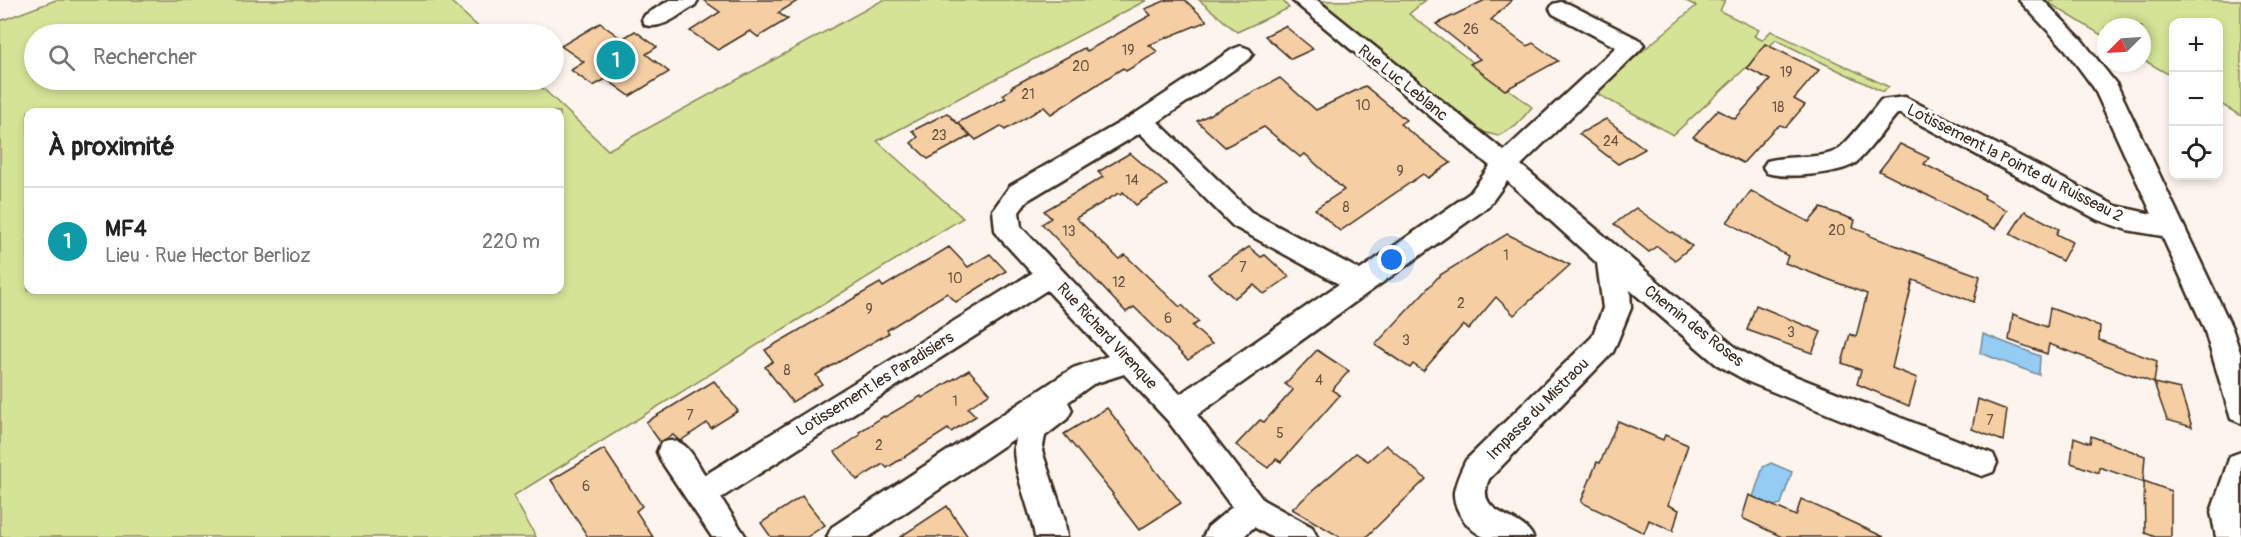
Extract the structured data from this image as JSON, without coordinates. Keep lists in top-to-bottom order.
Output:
{
  "streets": {
    "street": [
      "Rue Luc Leblanc",
      "Lotissement la Pointe du Ruisseau 2",
      "Chemin des Roses",
      "Rue Richard Virenque",
      "Lotissement les Paradisiers",
      "Impasse du Mistraou"
    ]
  },
  "crossings": [
    ["Rue Luc Leblanc", "Chemin des Roses"],
    ["Chemin des Roses", "Impasse du Mistraou"],
    ["Rue Richard Virenque", "Lotissement les Paradisiers"]
  ],
  "house_numbers": [
    "26",
    "19",
    "20",
    "19",
    "21",
    "10",
    "18",
    "23",
    "24",
    "9",
    "14",
    "8",
    "20",
    "13",
    "1",
    "7",
    "10",
    "12",
    "2",
    "9",
    "6",
    "3",
    "3",
    "8",
    "4",
    "1",
    "7",
    "7",
    "5",
    "2",
    "6"
  ],
  "north": "bottom left",
  "page": {
    "map_buttons": ["+", "−"],
    "search": "Rechercher",
    "pins": "1",
    "heading": "À proximité",
    "list": [
      {
        "mark": "1",
        "name": "MF4",
        "note": "Lieu · Rue Hector Berlioz",
        "value": "220 m"
      }
    ]
  }
}
